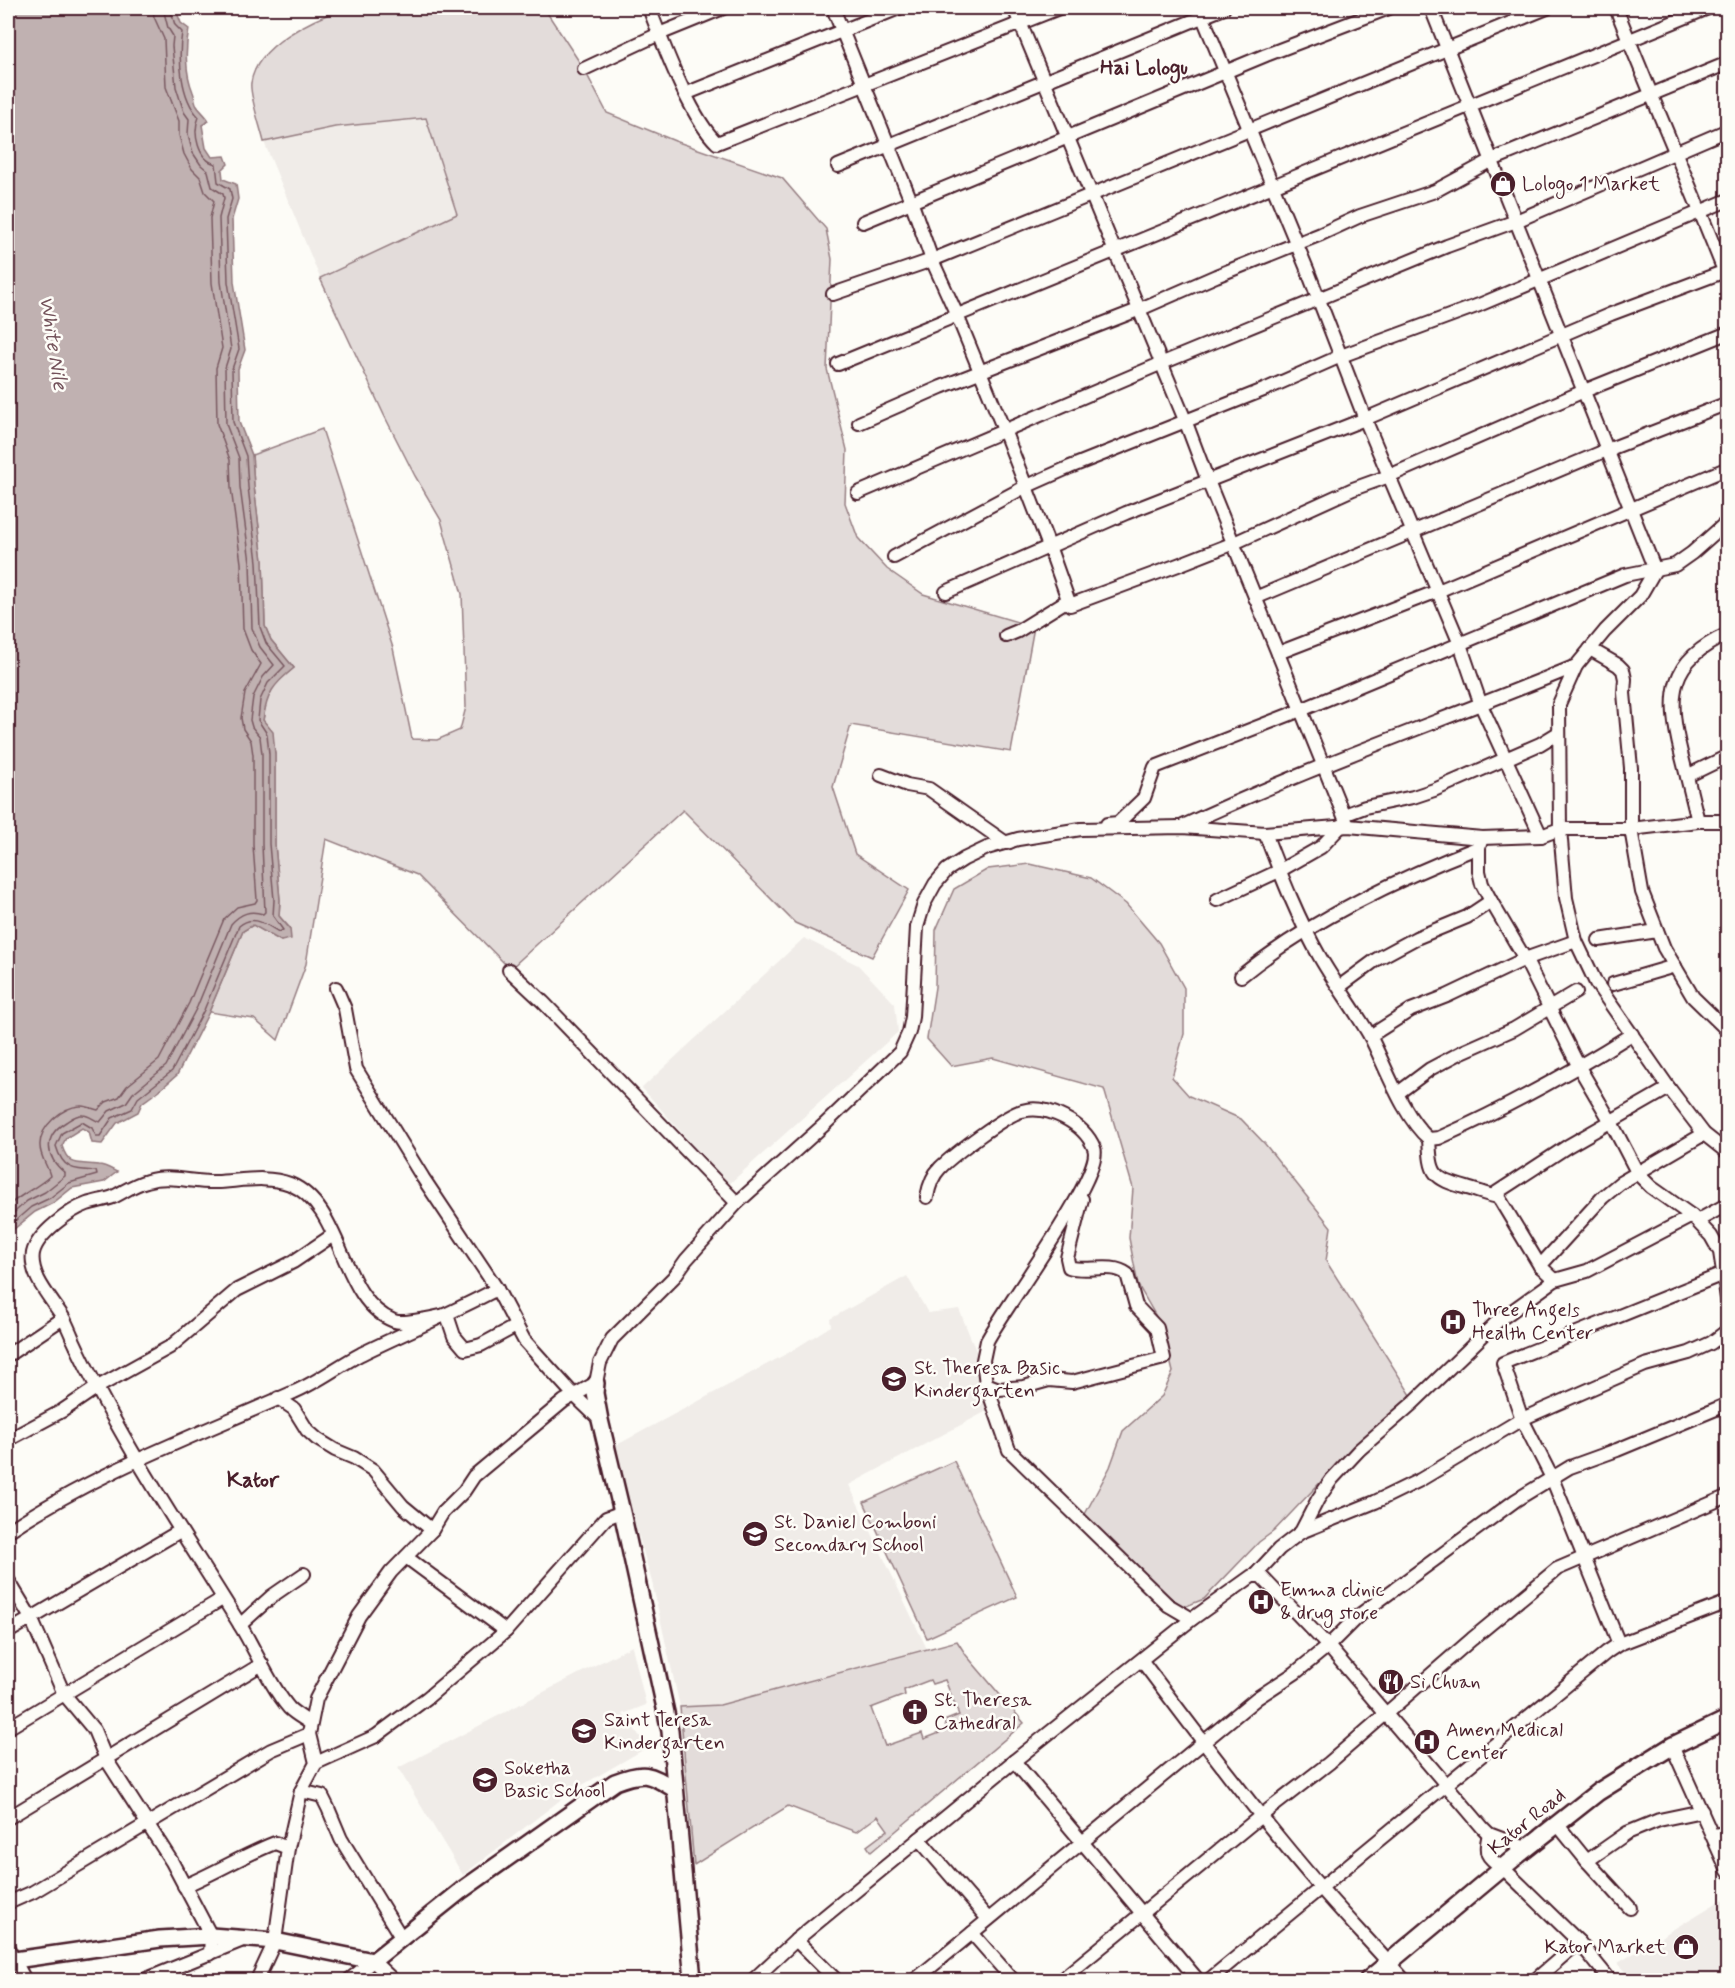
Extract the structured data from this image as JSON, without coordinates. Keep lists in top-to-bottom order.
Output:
{
  "streets": {
    "main road": ["Kator Road"]
  },
  "districts": ["Hai Lologu", "Kator"],
  "water": ["White Nile"],
  "places": {
    "shop": ["Lologo 1 Market", "Kator Market"],
    "hospital": ["Three Angels Health Center", "Emma clinic & drug store", "Amen Medical Center"],
    "school or university": [
      "St. Theresa Basic Kindergarten",
      "St. Daniel Comboni Secondary School",
      "Saint Teresa Kindergarten",
      "Soketha Basic School"
    ],
    "restaurant": ["Si Chuan"],
    "church": ["St. Theresa Cathedral"]
  }
}
